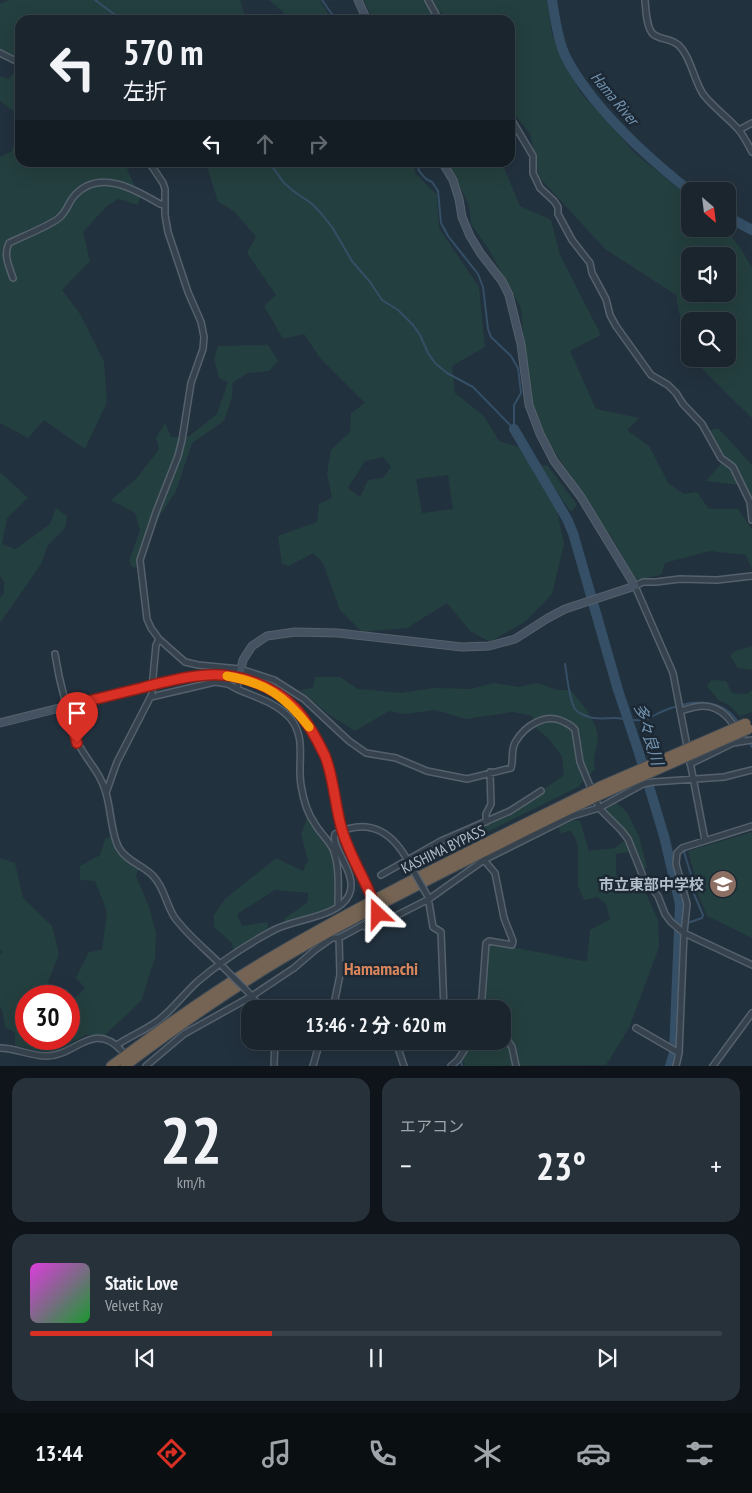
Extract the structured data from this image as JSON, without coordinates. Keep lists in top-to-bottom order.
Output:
{
  "streets": {
    "highway": ["KASHIMA BYPASS"]
  },
  "districts": ["Hamamachi"],
  "water": ["Hama River", "多々良川"],
  "places": {
    "school or university": ["市立東部中学校"]
  },
  "north": "bottom right",
  "page": {
    "turn": ["570 m", "左折"],
    "limit": "30",
    "trip": "13:46 · 2 分 · 620 m",
    "tile": [
      ["22", "km/h"],
      "エアコン"
    ],
    "heat": ["−", "23°", "+"],
    "song": ["Static Love", "Velvet Ray"],
    "tabs": "13:44"
  }
}
